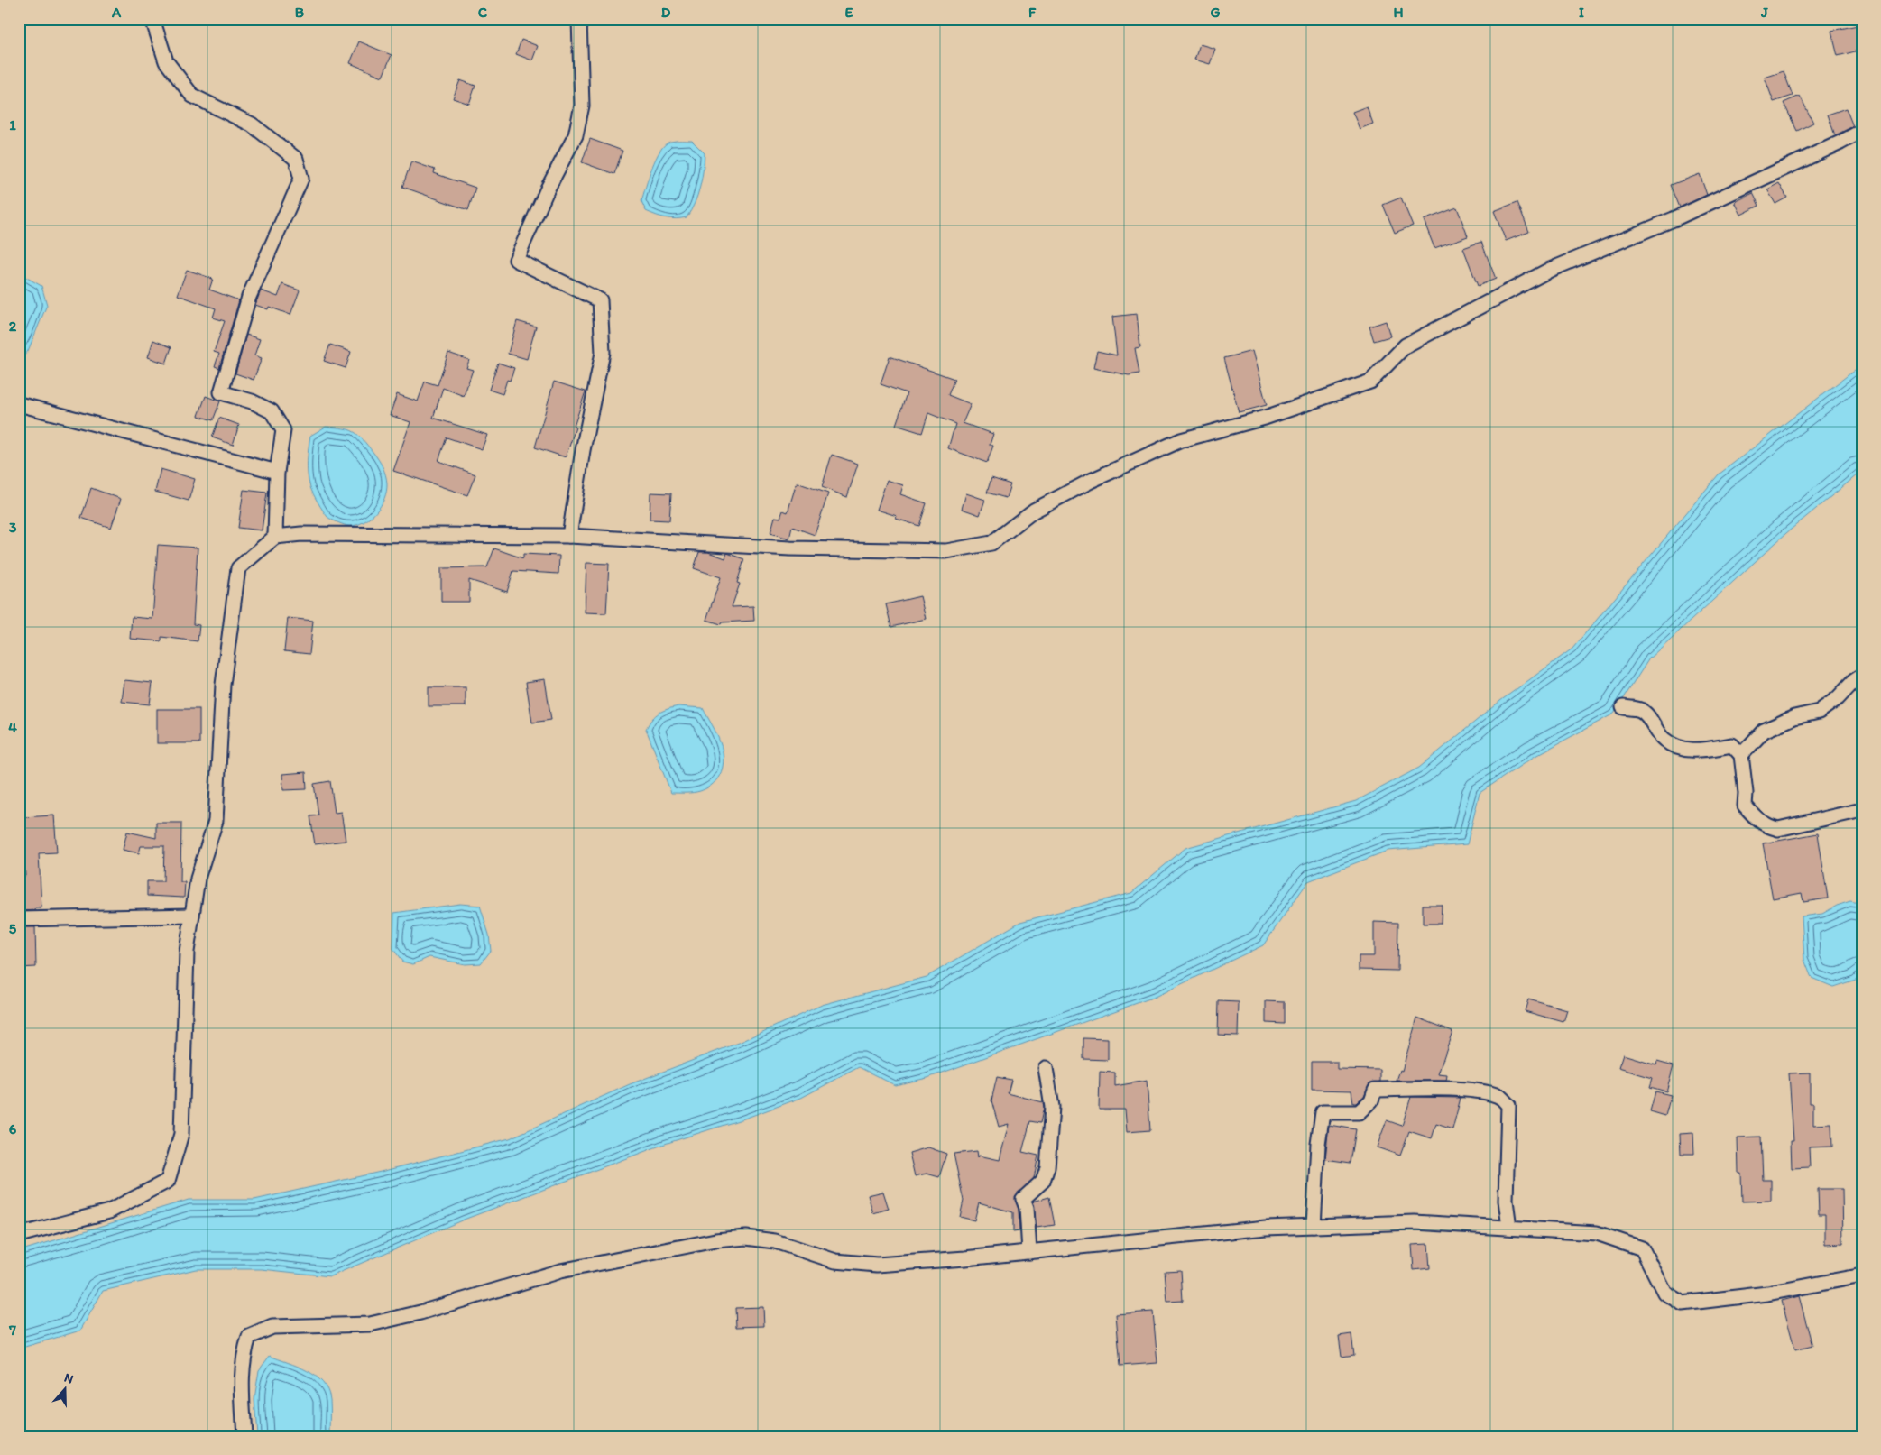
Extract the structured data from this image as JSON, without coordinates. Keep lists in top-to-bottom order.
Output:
{
  "north": "top",
  "grid": {
    "columns": [
      "A",
      "B",
      "C",
      "D",
      "E",
      "F",
      "G",
      "H",
      "I",
      "J"
    ],
    "rows": [
      "1",
      "2",
      "3",
      "4",
      "5",
      "6",
      "7"
    ]
  }
}
